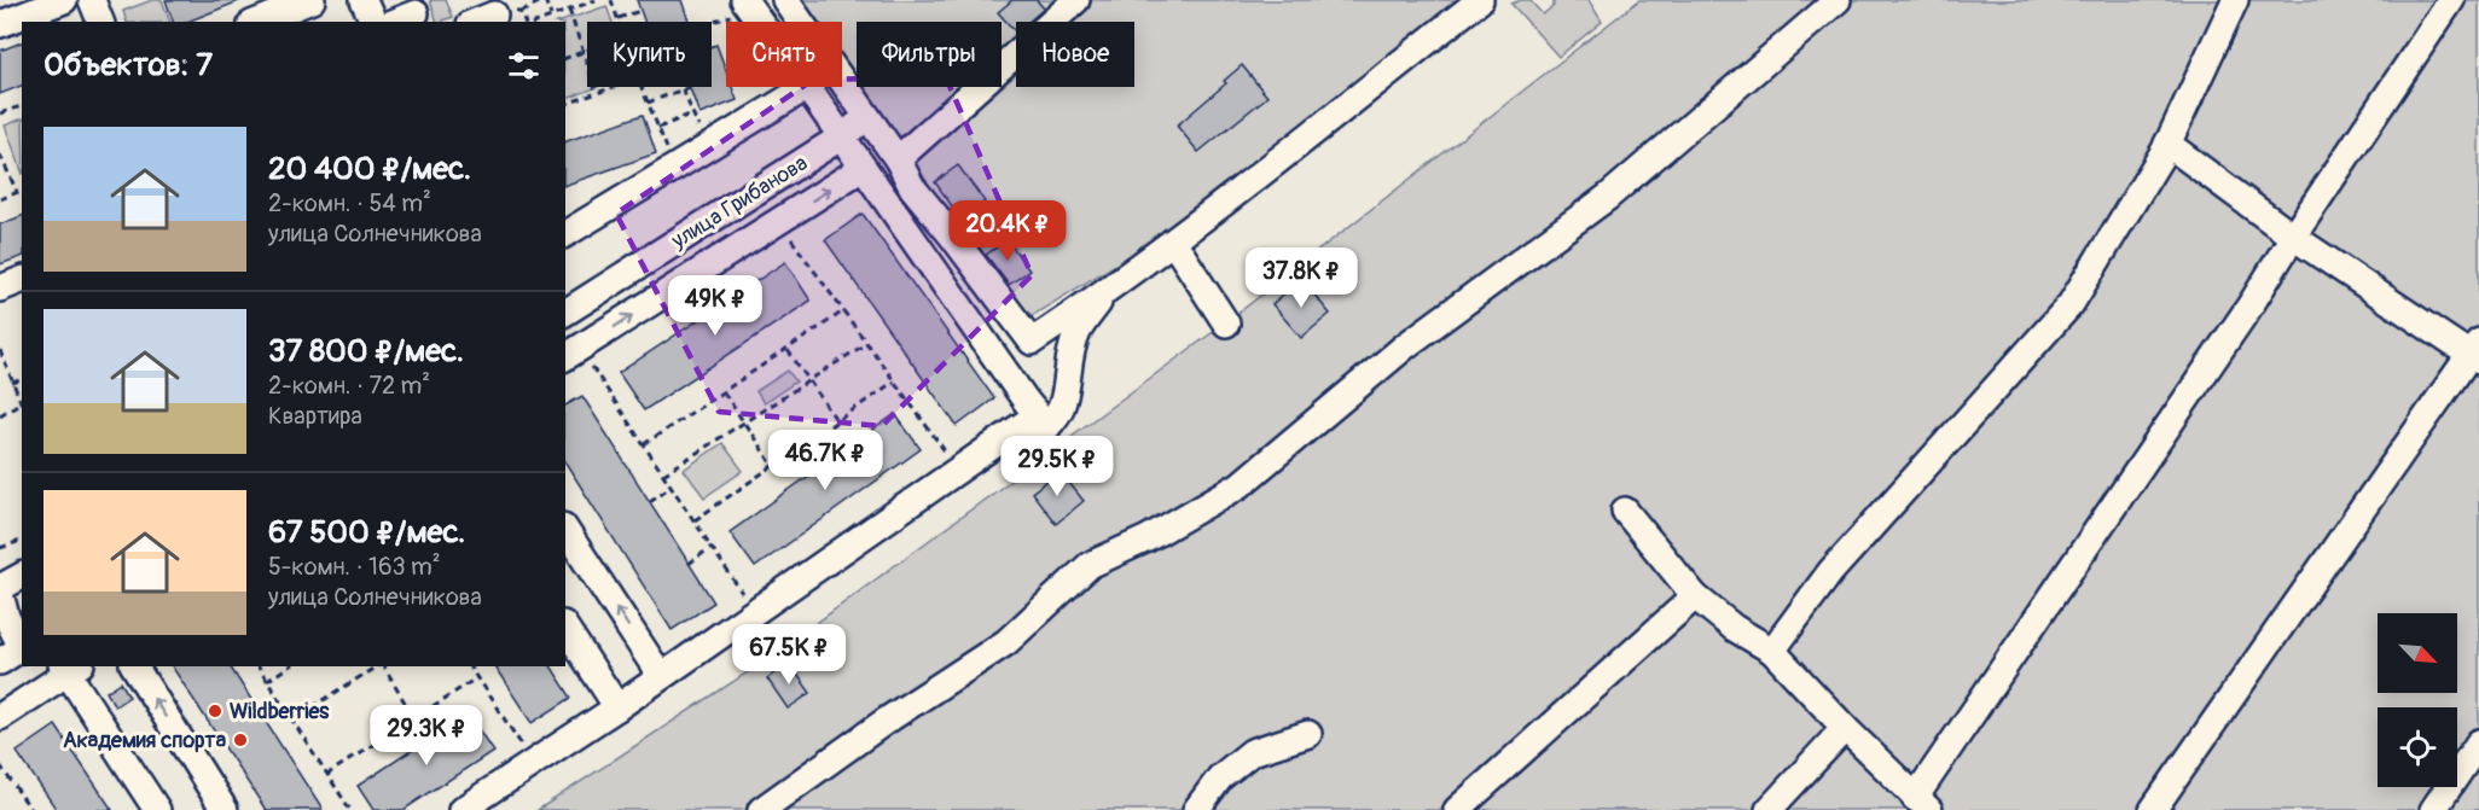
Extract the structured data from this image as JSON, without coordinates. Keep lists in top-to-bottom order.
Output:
{
  "streets": {
    "street": ["улица Грибанова"]
  },
  "places": ["Wildberries", "Академия спорта"],
  "north": "bottom right",
  "page": {
    "chip": [
      "Купить",
      "Снять",
      "Фильтры",
      "Новое"
    ],
    "heading": "Объектов: 7",
    "list": [
      {
        "name": "20 400 ₽/мес.",
        "note": "2-комн. · 54 m² · улица Солнечникова"
      },
      {
        "name": "37 800 ₽/мес.",
        "note": "2-комн. · 72 m² · Квартира"
      },
      {
        "name": "67 500 ₽/мес.",
        "note": "5-комн. · 163 m² · улица Солнечникова"
      }
    ],
    "price": [
      "20.4K ₽",
      "37.8K ₽",
      "49K ₽",
      "46.7K ₽",
      "29.5K ₽",
      "67.5K ₽",
      "29.3K ₽"
    ]
  }
}
